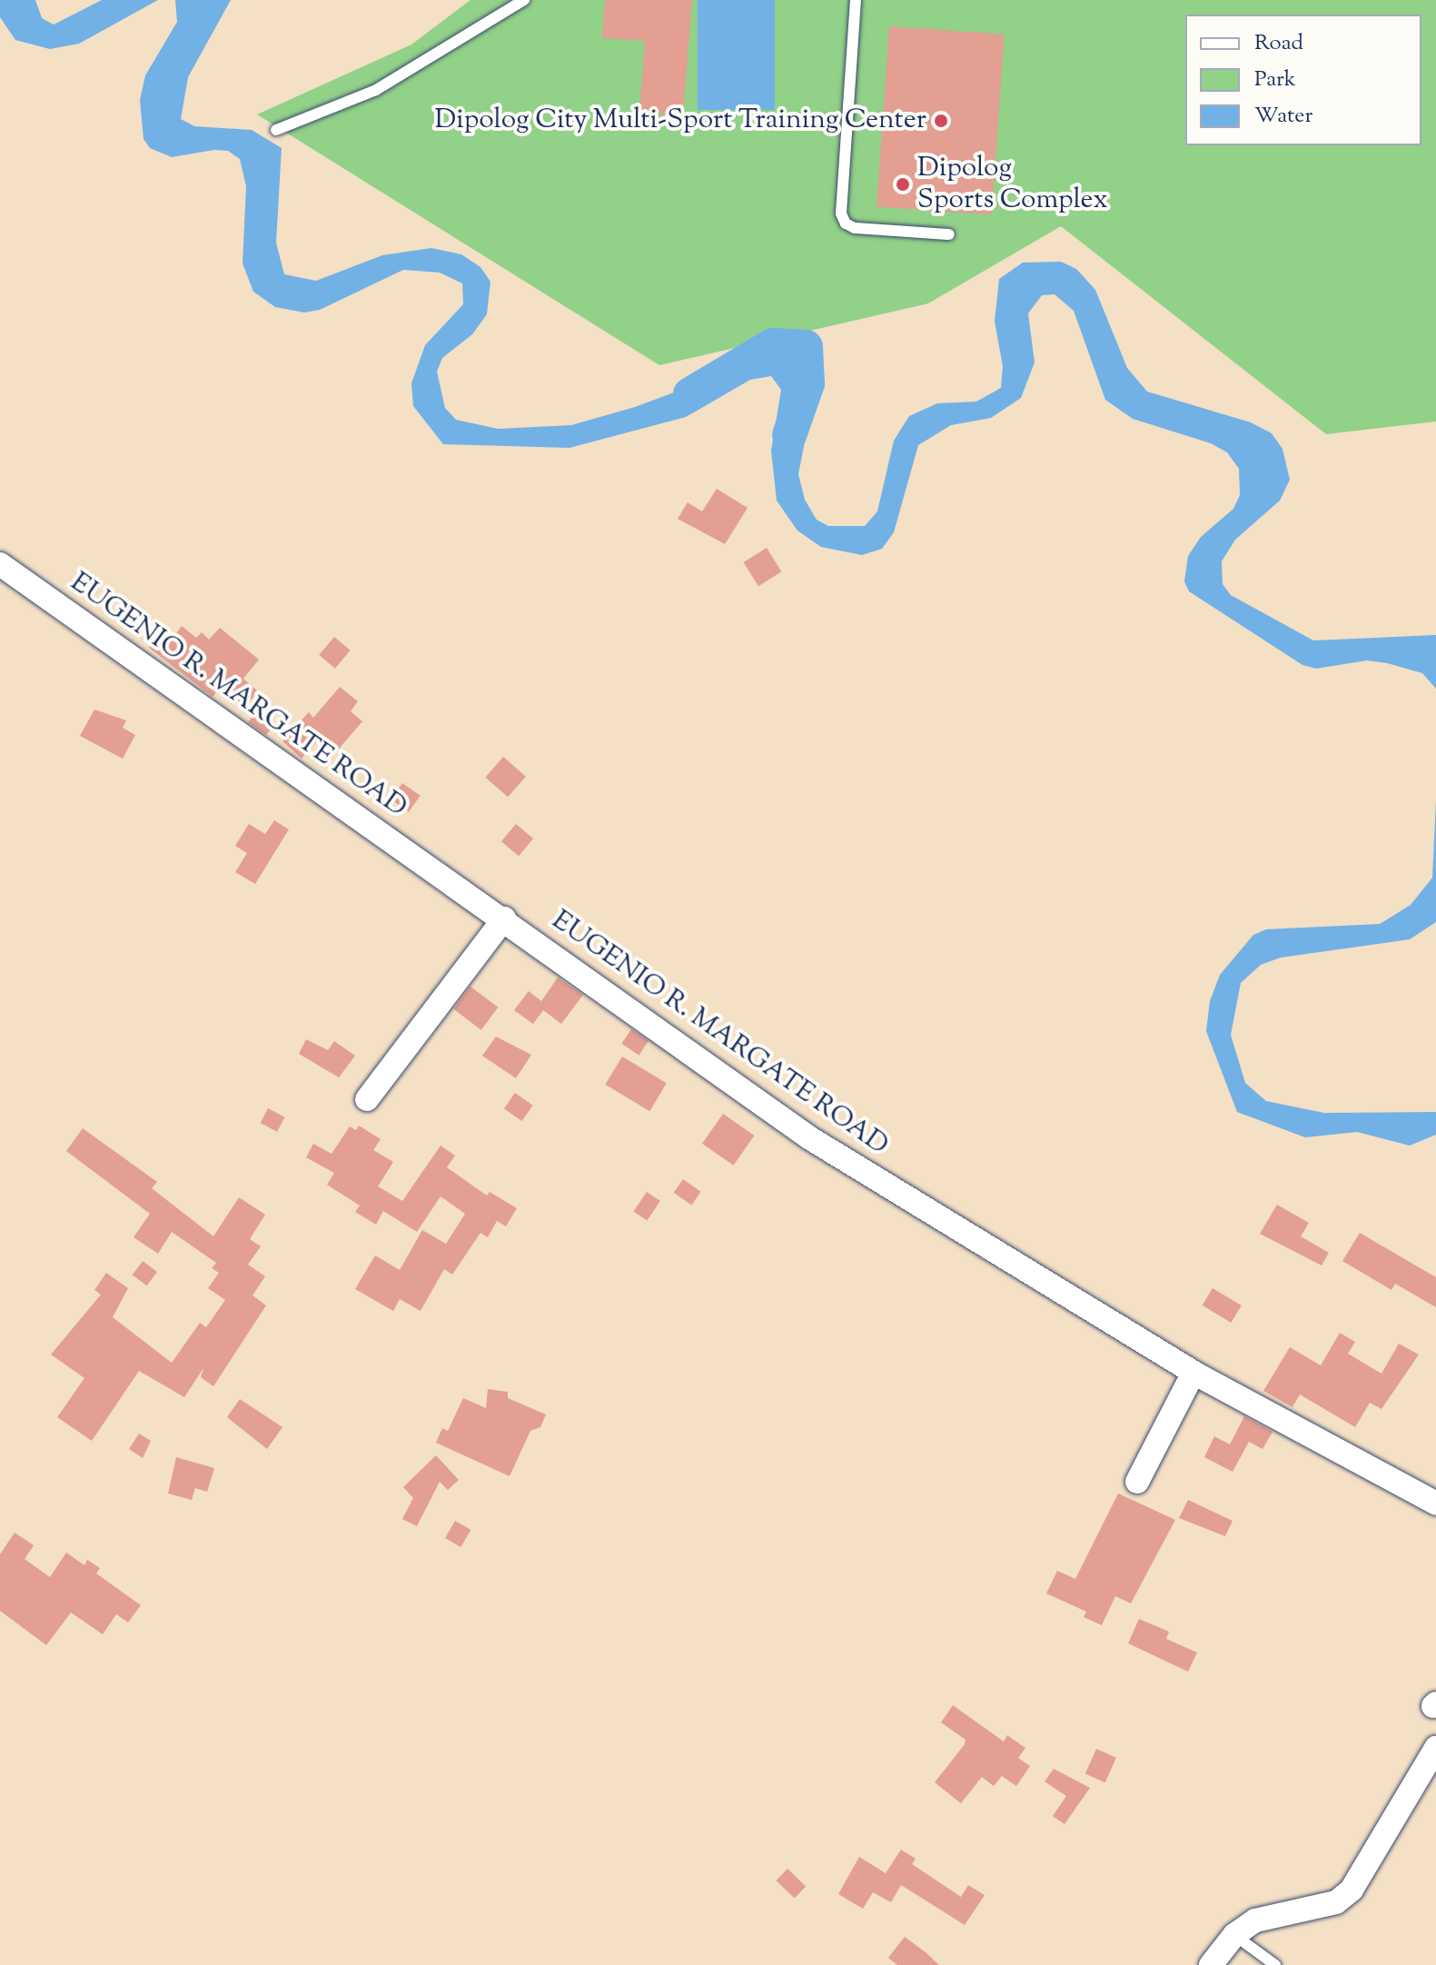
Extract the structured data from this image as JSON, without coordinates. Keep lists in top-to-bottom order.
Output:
{
  "streets": {
    "street": ["EUGENIO R. MARGATE ROAD"]
  },
  "places": ["Dipolog City Multi-Sport Training Center", "Dipolog Sports Complex"],
  "legend": ["Road", "Park", "Water"]
}
